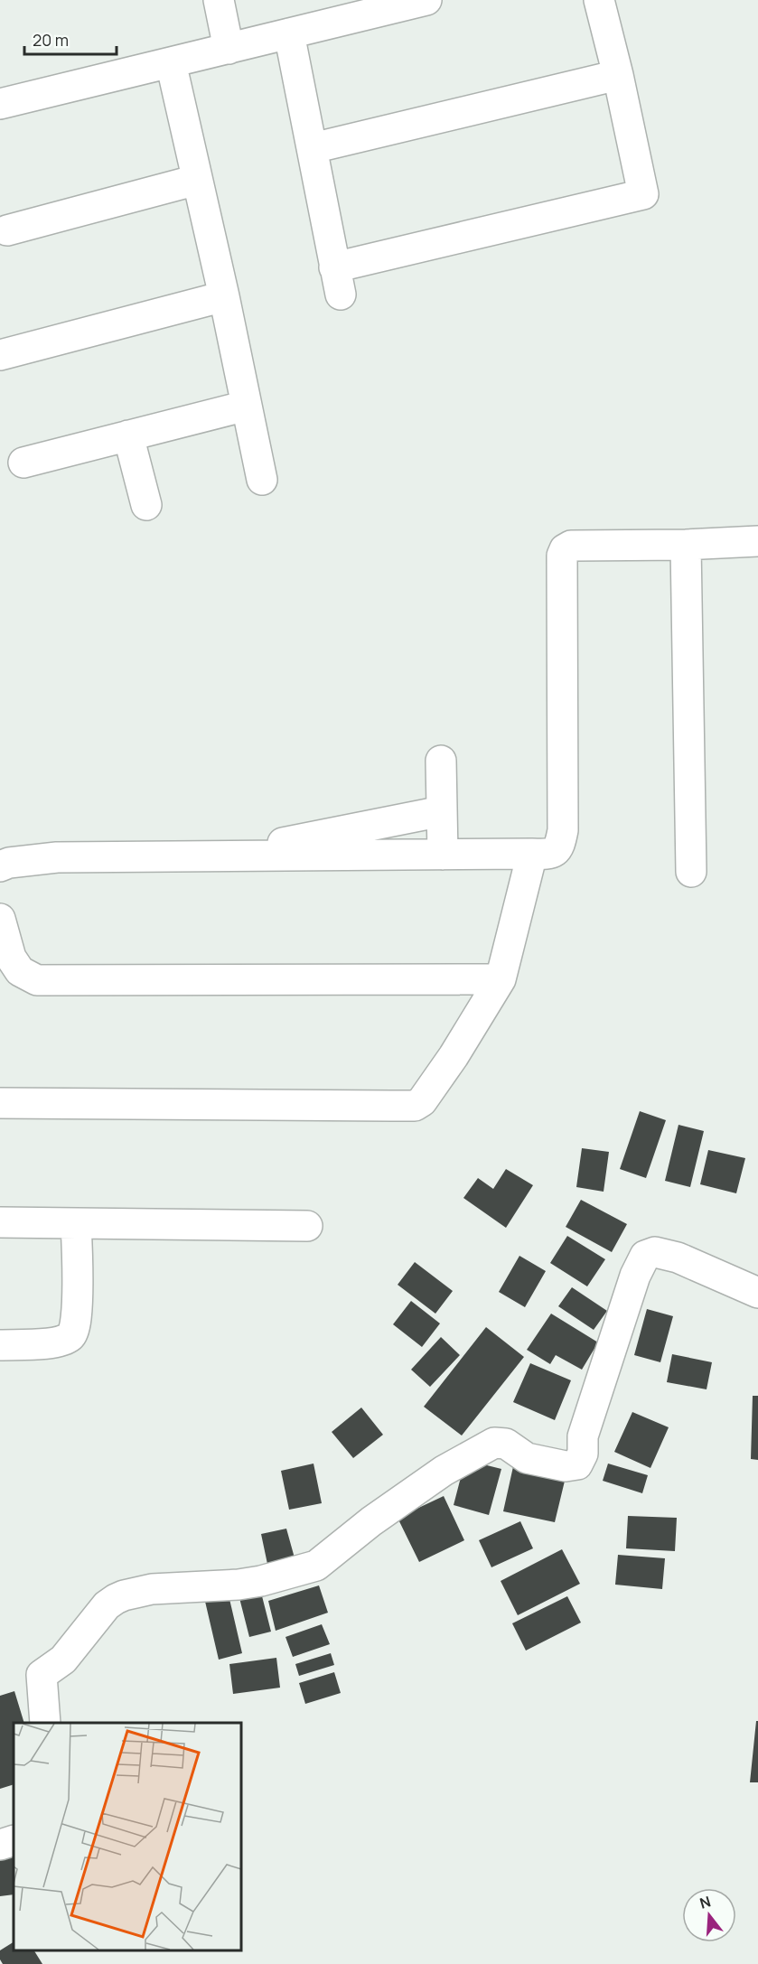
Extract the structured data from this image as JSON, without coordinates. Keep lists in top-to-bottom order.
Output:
{
  "scale_bar": "20 m",
  "north": "top"
}
